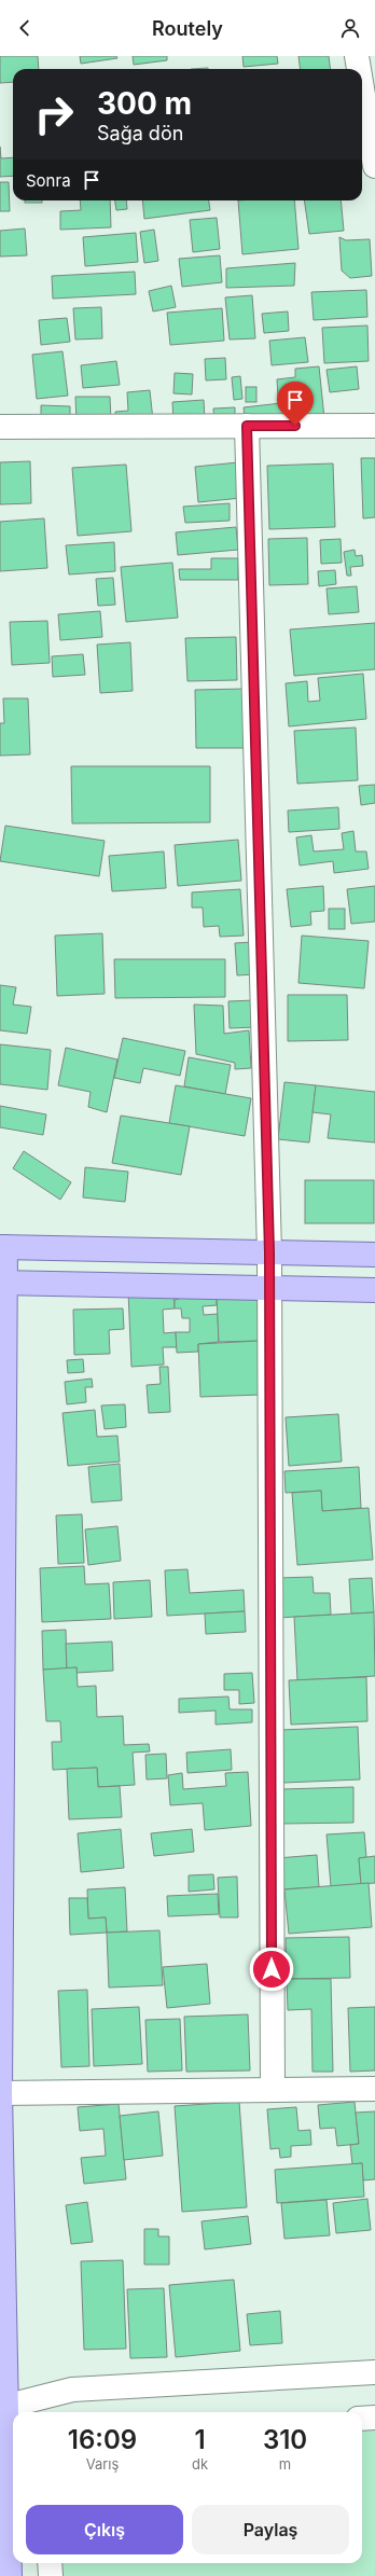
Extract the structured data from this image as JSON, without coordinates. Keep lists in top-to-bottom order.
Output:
{
  "page": {
    "header": "Routely",
    "turn": ["300 m", "Sağa dön"],
    "then": "Sonra",
    "eta": [
      "16:09",
      "Varış",
      "1",
      "dk",
      "310",
      "m"
    ],
    "buttons": ["Çıkış", "Paylaş"]
  }
}
